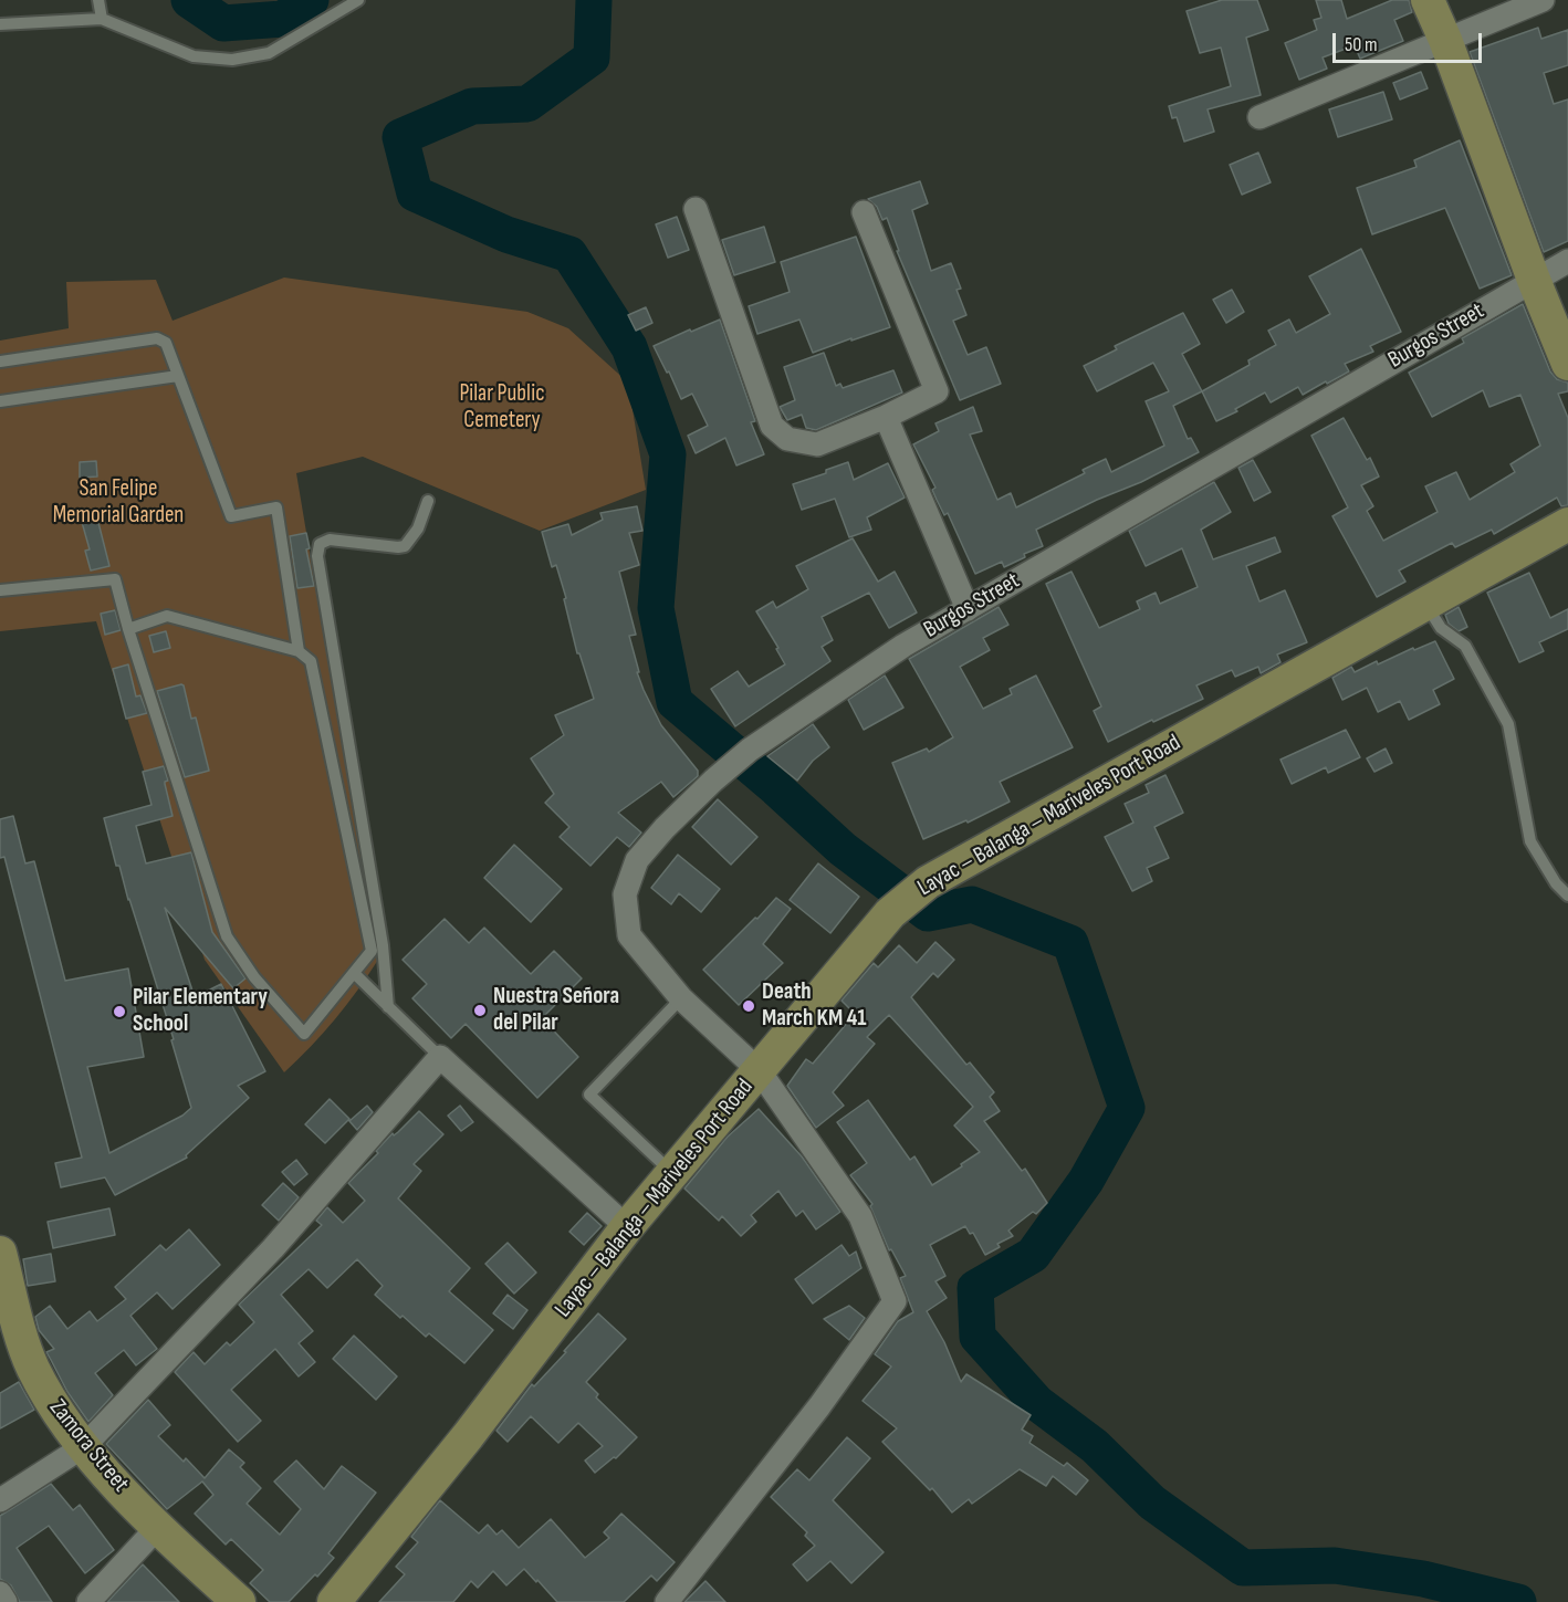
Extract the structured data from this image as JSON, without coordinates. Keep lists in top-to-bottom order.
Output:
{
  "streets": {
    "main road": ["Layac – Balanga – Mariveles Port Road", "Zamora Street"],
    "street": ["Burgos Street"]
  },
  "crossings": [
    ["Burgos Street", "Layac – Balanga – Mariveles Port Road"]
  ],
  "parks": ["Pilar Public Cemetery", "San Felipe Memorial Garden"],
  "places": ["Death March KM 41", "Nuestra Señora del Pilar", "Pilar Elementary School"],
  "scale_bar": "50 m"
}
